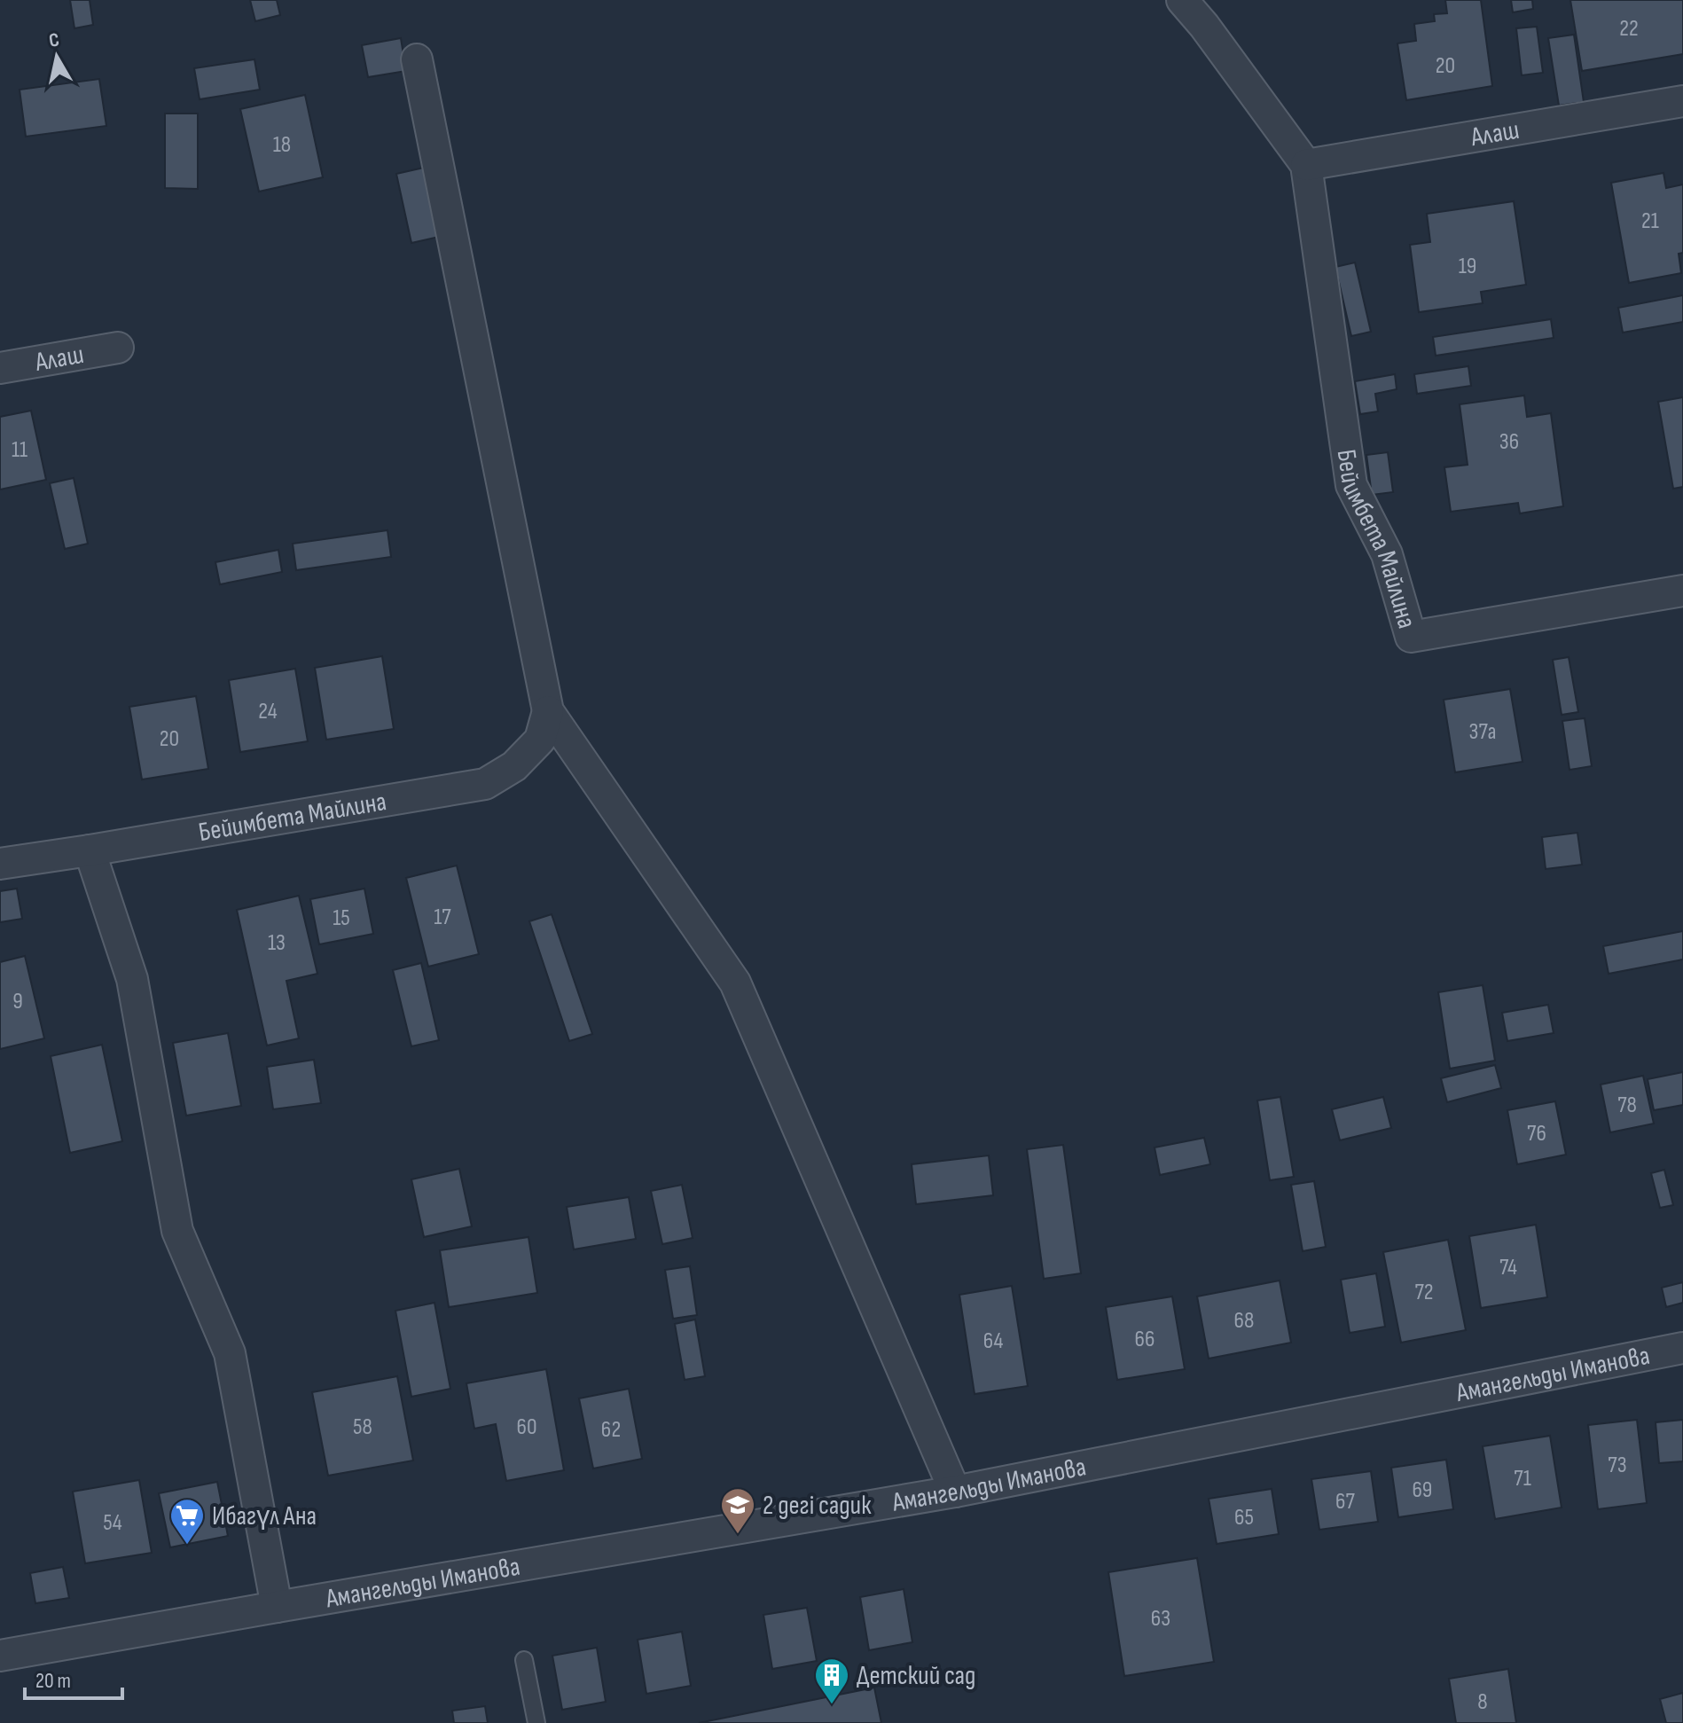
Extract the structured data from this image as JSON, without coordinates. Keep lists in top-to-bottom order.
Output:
{
  "streets": {
    "street": ["Алаш", "Бейимбета Майлина", "Амангельды Иманова"]
  },
  "crossings": [
    ["Алаш", "Бейимбета Майлина"]
  ],
  "places": {
    "school or university": ["2 дегі садик"],
    "supermarket": ["Ибагүл Ана"],
    "building": ["Детский сад"]
  },
  "house_numbers": [
    "22",
    "20",
    "18",
    "21",
    "19",
    "36",
    "11",
    "24",
    "37а",
    "20",
    "17",
    "15",
    "13",
    "9",
    "78",
    "76",
    "74",
    "72",
    "68",
    "66",
    "64",
    "58",
    "60",
    "62",
    "73",
    "71",
    "69",
    "67",
    "65",
    "54",
    "63",
    "8"
  ],
  "scale_bar": "20 m",
  "north": "top"
}
